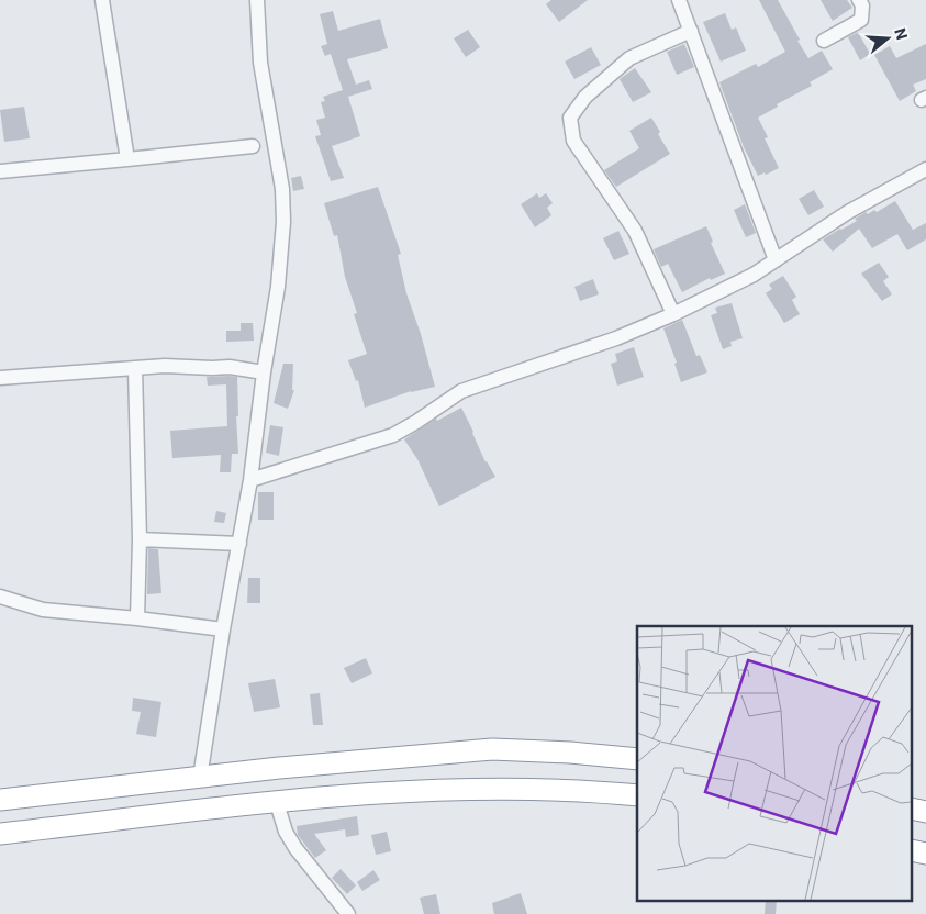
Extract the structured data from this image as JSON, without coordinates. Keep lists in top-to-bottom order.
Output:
{
  "north": "right"
}
